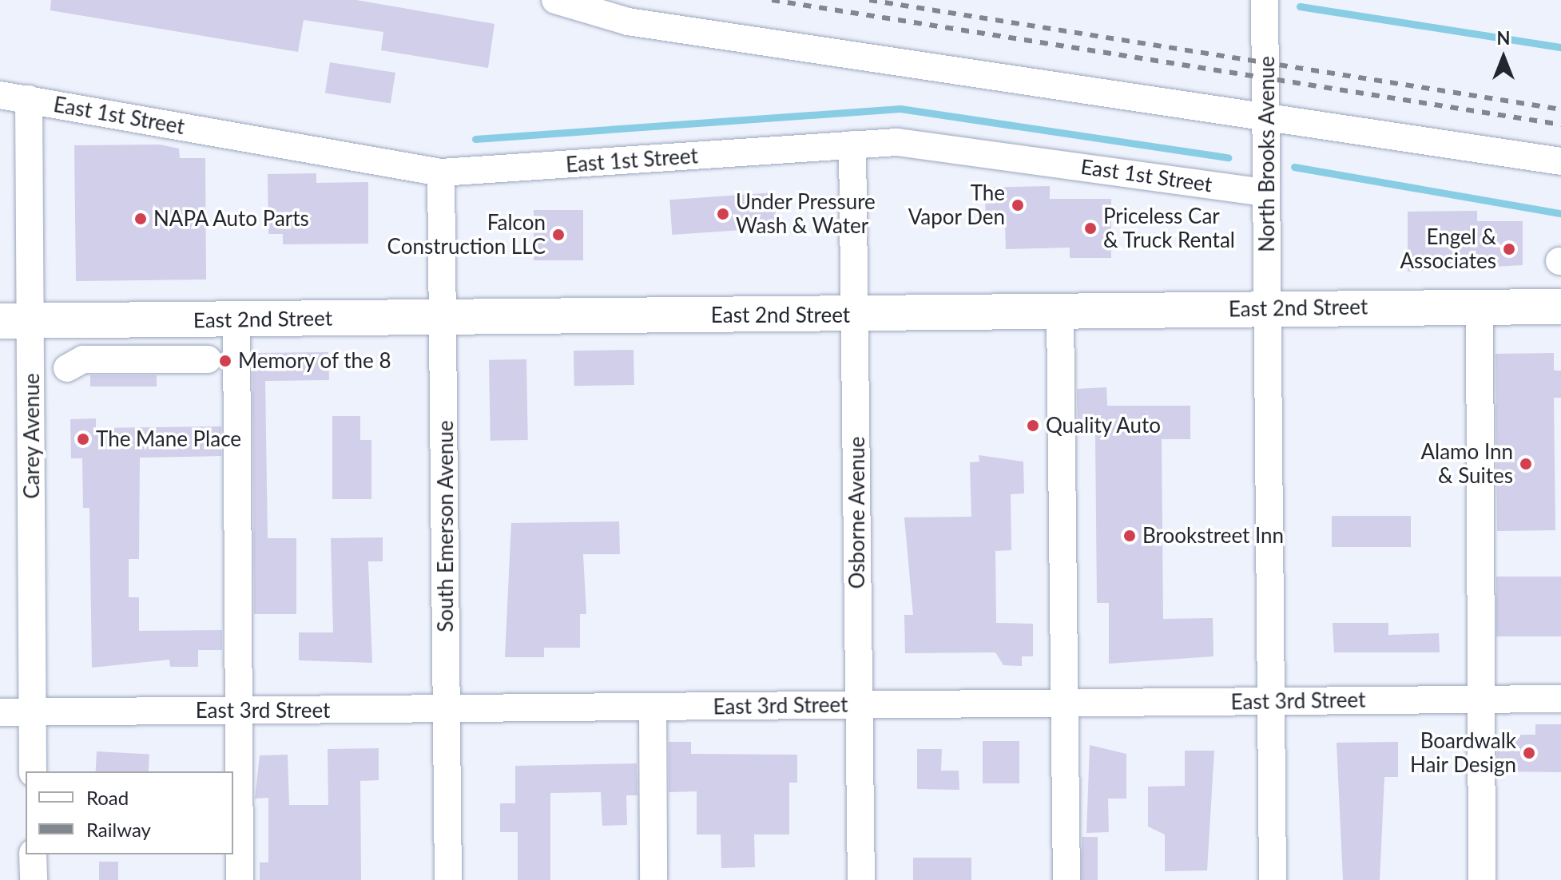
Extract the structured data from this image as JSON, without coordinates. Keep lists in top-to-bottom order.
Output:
{
  "streets": {
    "main road": ["East 2nd Street"],
    "street": [
      "East 1st Street",
      "North Brooks Avenue",
      "Carey Avenue",
      "Osborne Avenue",
      "South Emerson Avenue",
      "East 3rd Street"
    ]
  },
  "crossings": [
    ["East 1st Street", "North Brooks Avenue"],
    ["East 1st Street", "Carey Avenue"],
    ["East 1st Street", "Osborne Avenue"],
    ["East 1st Street", "South Emerson Avenue"],
    ["North Brooks Avenue", "East 2nd Street"],
    ["North Brooks Avenue", "East 3rd Street"],
    ["East 2nd Street", "Carey Avenue"],
    ["East 2nd Street", "Osborne Avenue"],
    ["East 2nd Street", "South Emerson Avenue"],
    ["Carey Avenue", "East 3rd Street"],
    ["Osborne Avenue", "East 3rd Street"],
    ["South Emerson Avenue", "East 3rd Street"]
  ],
  "places": [
    "The Vapor Den",
    "Under Pressure Wash & Water",
    "NAPA Auto Parts",
    "Priceless Car & Truck Rental",
    "Falcon Construction LLC",
    "Engel & Associates",
    "Memory of the 8",
    "Quality Auto",
    "The Mane Place",
    "Alamo Inn & Suites",
    "Brookstreet Inn",
    "Boardwalk Hair Design"
  ],
  "legend": ["Road", "Railway"],
  "north": "top"
}
